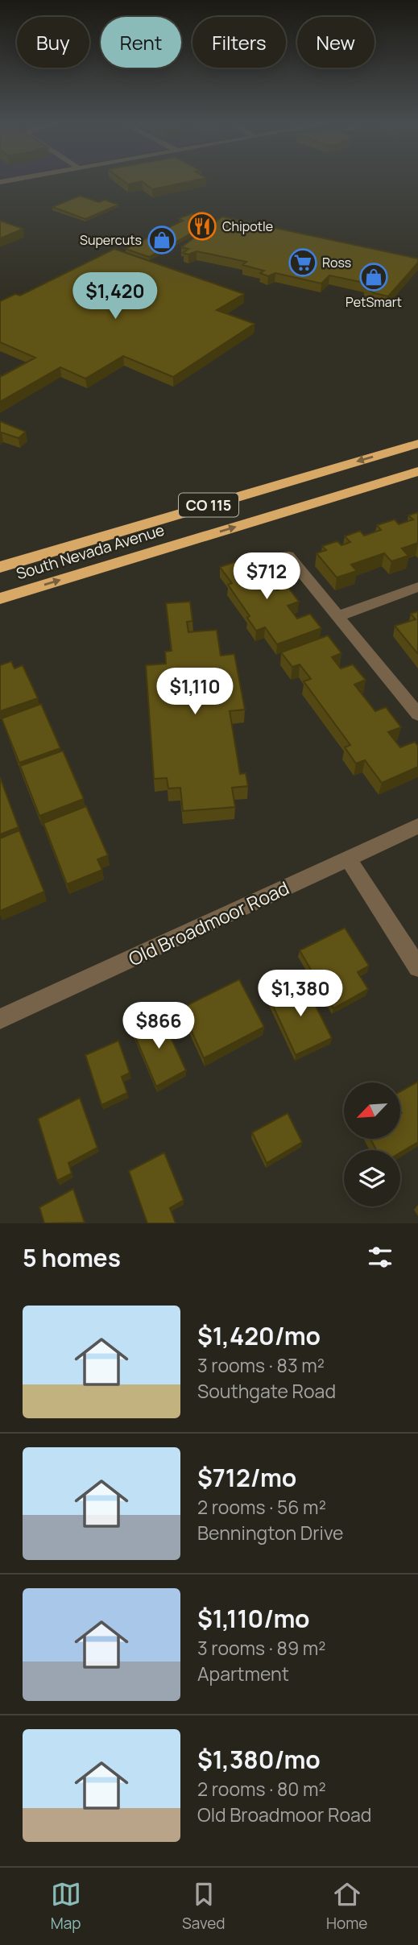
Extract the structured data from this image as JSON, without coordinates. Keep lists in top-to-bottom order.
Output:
{
  "streets": {
    "highway": ["CO 115", "South Nevada Avenue"],
    "street": ["Old Broadmoor Road"]
  },
  "places": {
    "restaurant": ["Chipotle"],
    "shop": ["Supercuts", "PetSmart"],
    "supermarket": ["Ross"]
  },
  "north": "bottom left",
  "page": {
    "chip": [
      "Buy",
      "Rent",
      "Filters",
      "New"
    ],
    "price": [
      "$1,420",
      "$712",
      "$1,110",
      "$1,380",
      "$866"
    ],
    "heading": "5 homes",
    "list": [
      {
        "name": "$1,420/mo",
        "note": "3 rooms · 83 m² · Southgate Road"
      },
      {
        "name": "$712/mo",
        "note": "2 rooms · 56 m² · Bennington Drive"
      },
      {
        "name": "$1,110/mo",
        "note": "3 rooms · 89 m² · Apartment"
      },
      {
        "name": "$1,380/mo",
        "note": "2 rooms · 80 m² · Old Broadmoor Road"
      }
    ],
    "tabs": ["Map", "Saved", "Home"]
  }
}
